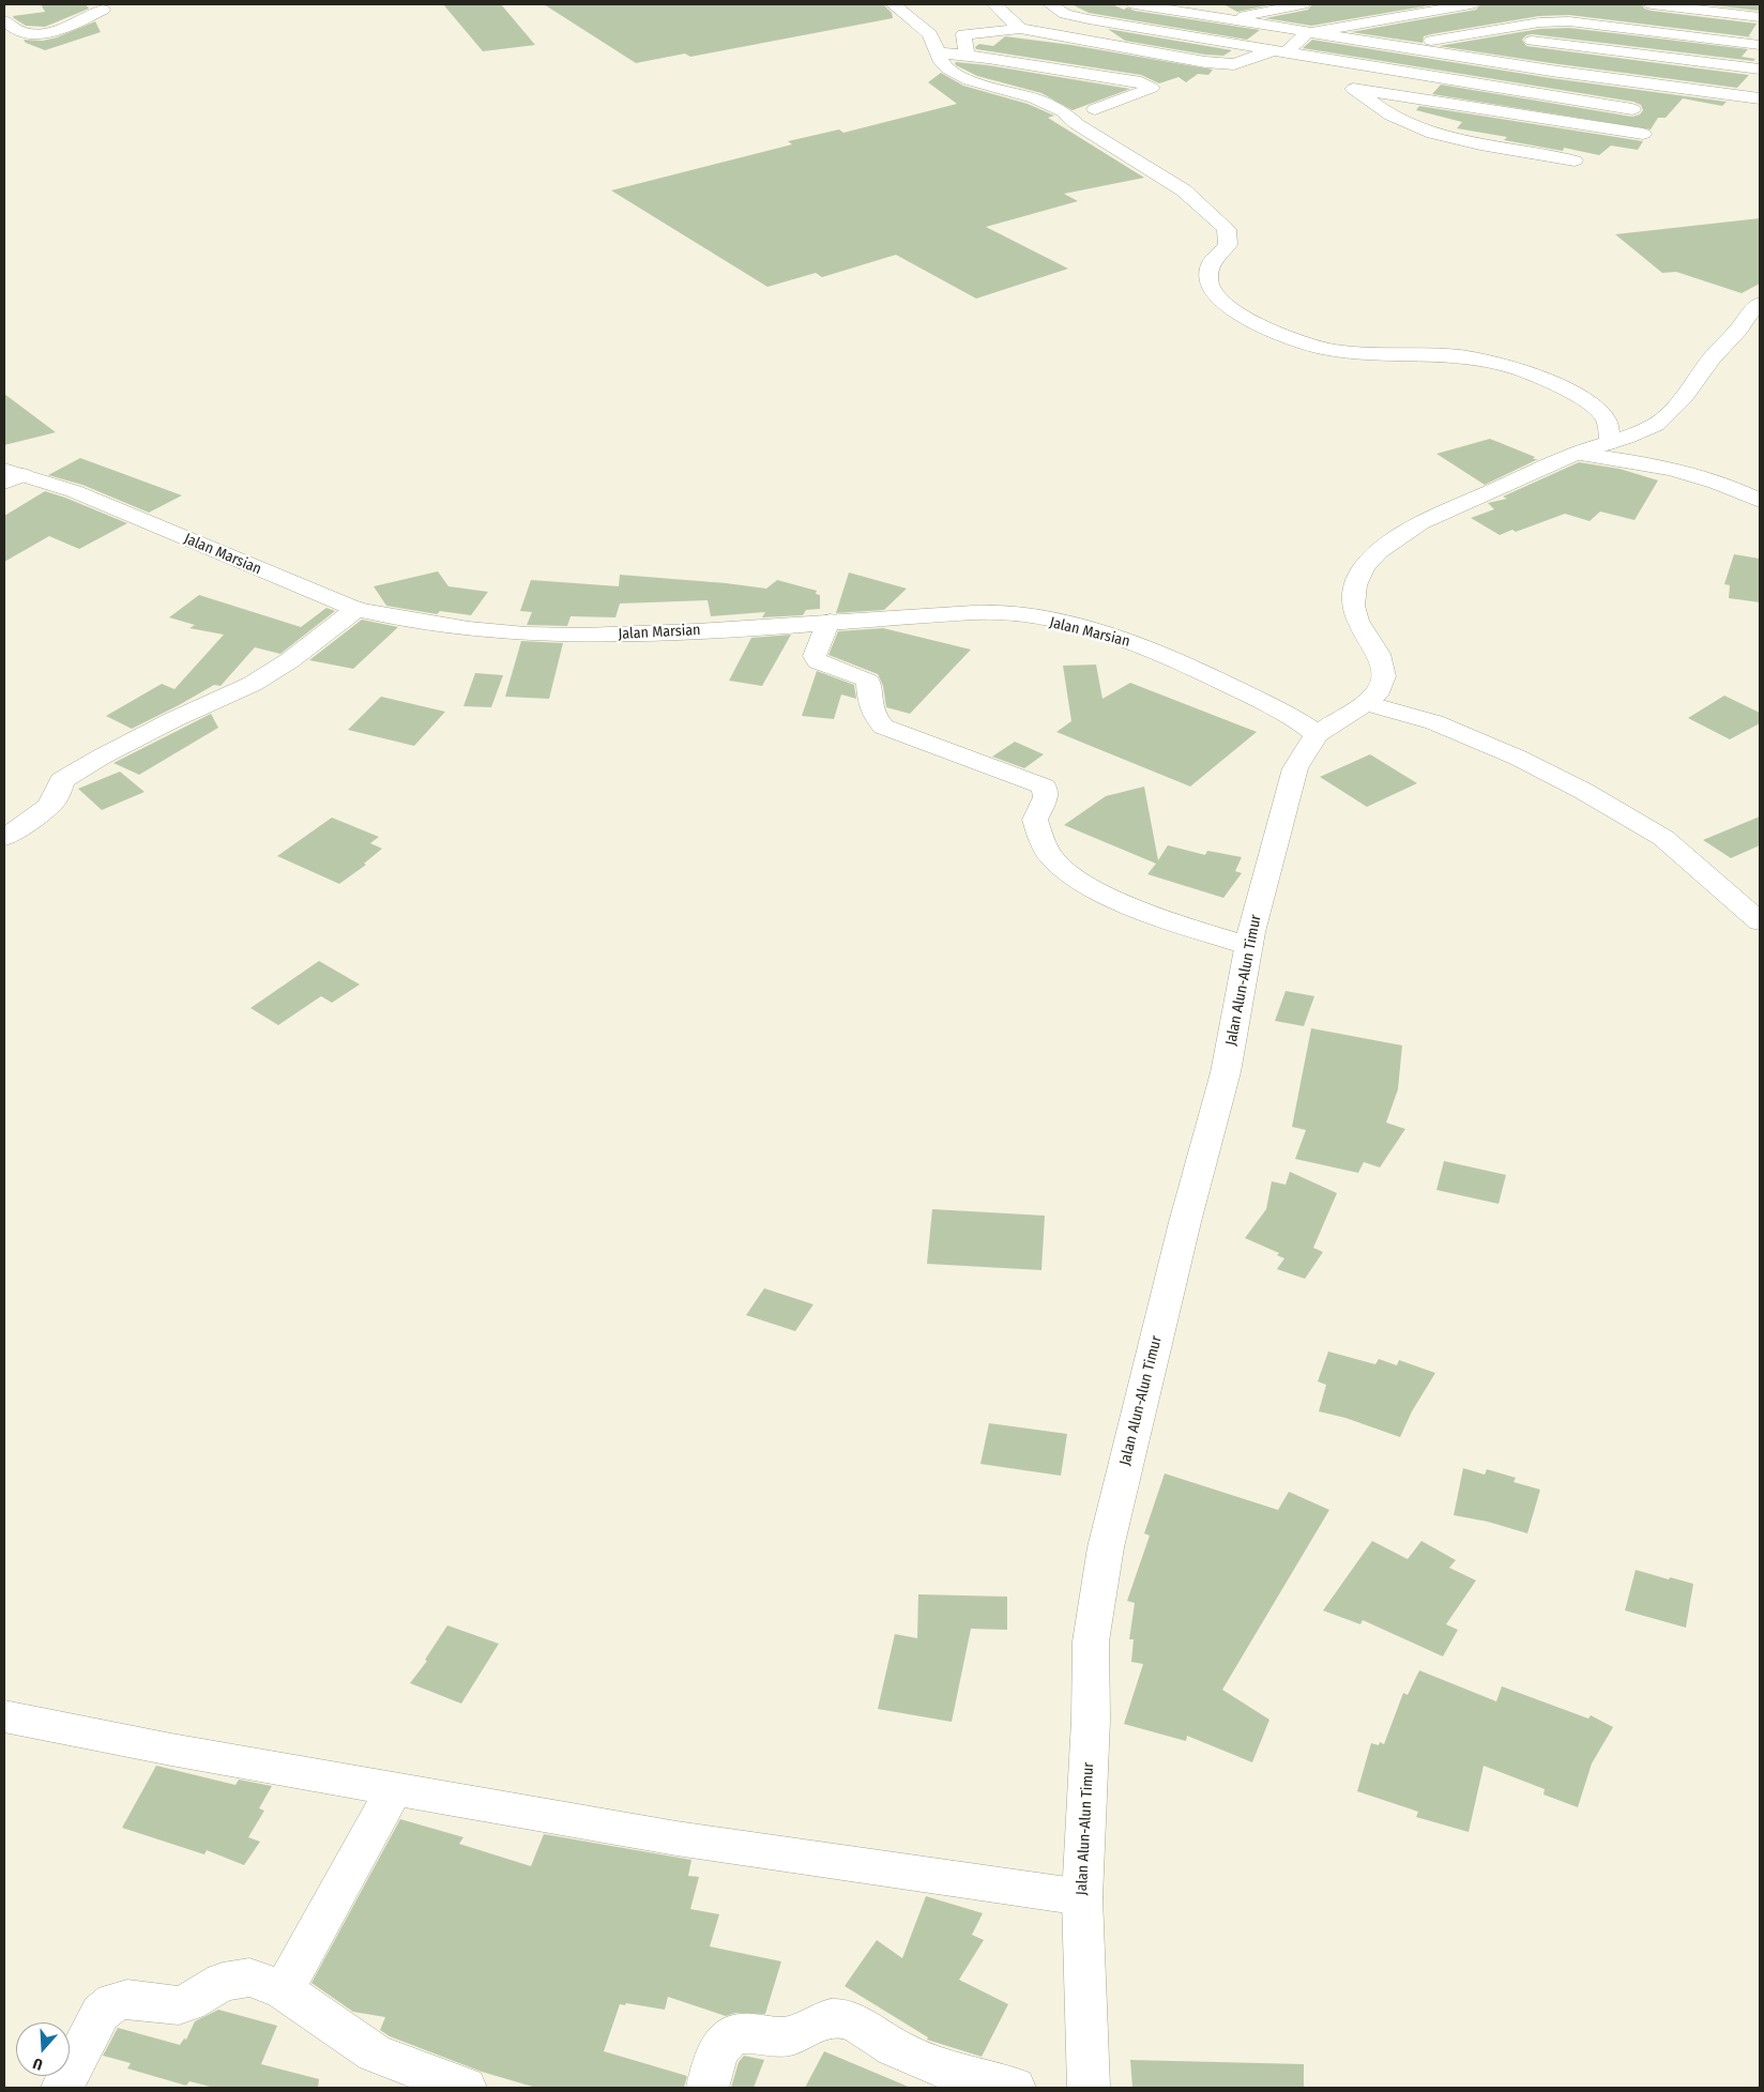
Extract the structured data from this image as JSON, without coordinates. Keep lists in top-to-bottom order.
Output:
{
  "streets": {
    "street": ["Jalan Marsian", "Jalan Alun-Alun Timur"]
  },
  "crossings": [
    ["Jalan Marsian", "Jalan Alun-Alun Timur"]
  ],
  "north": "bottom"
}
